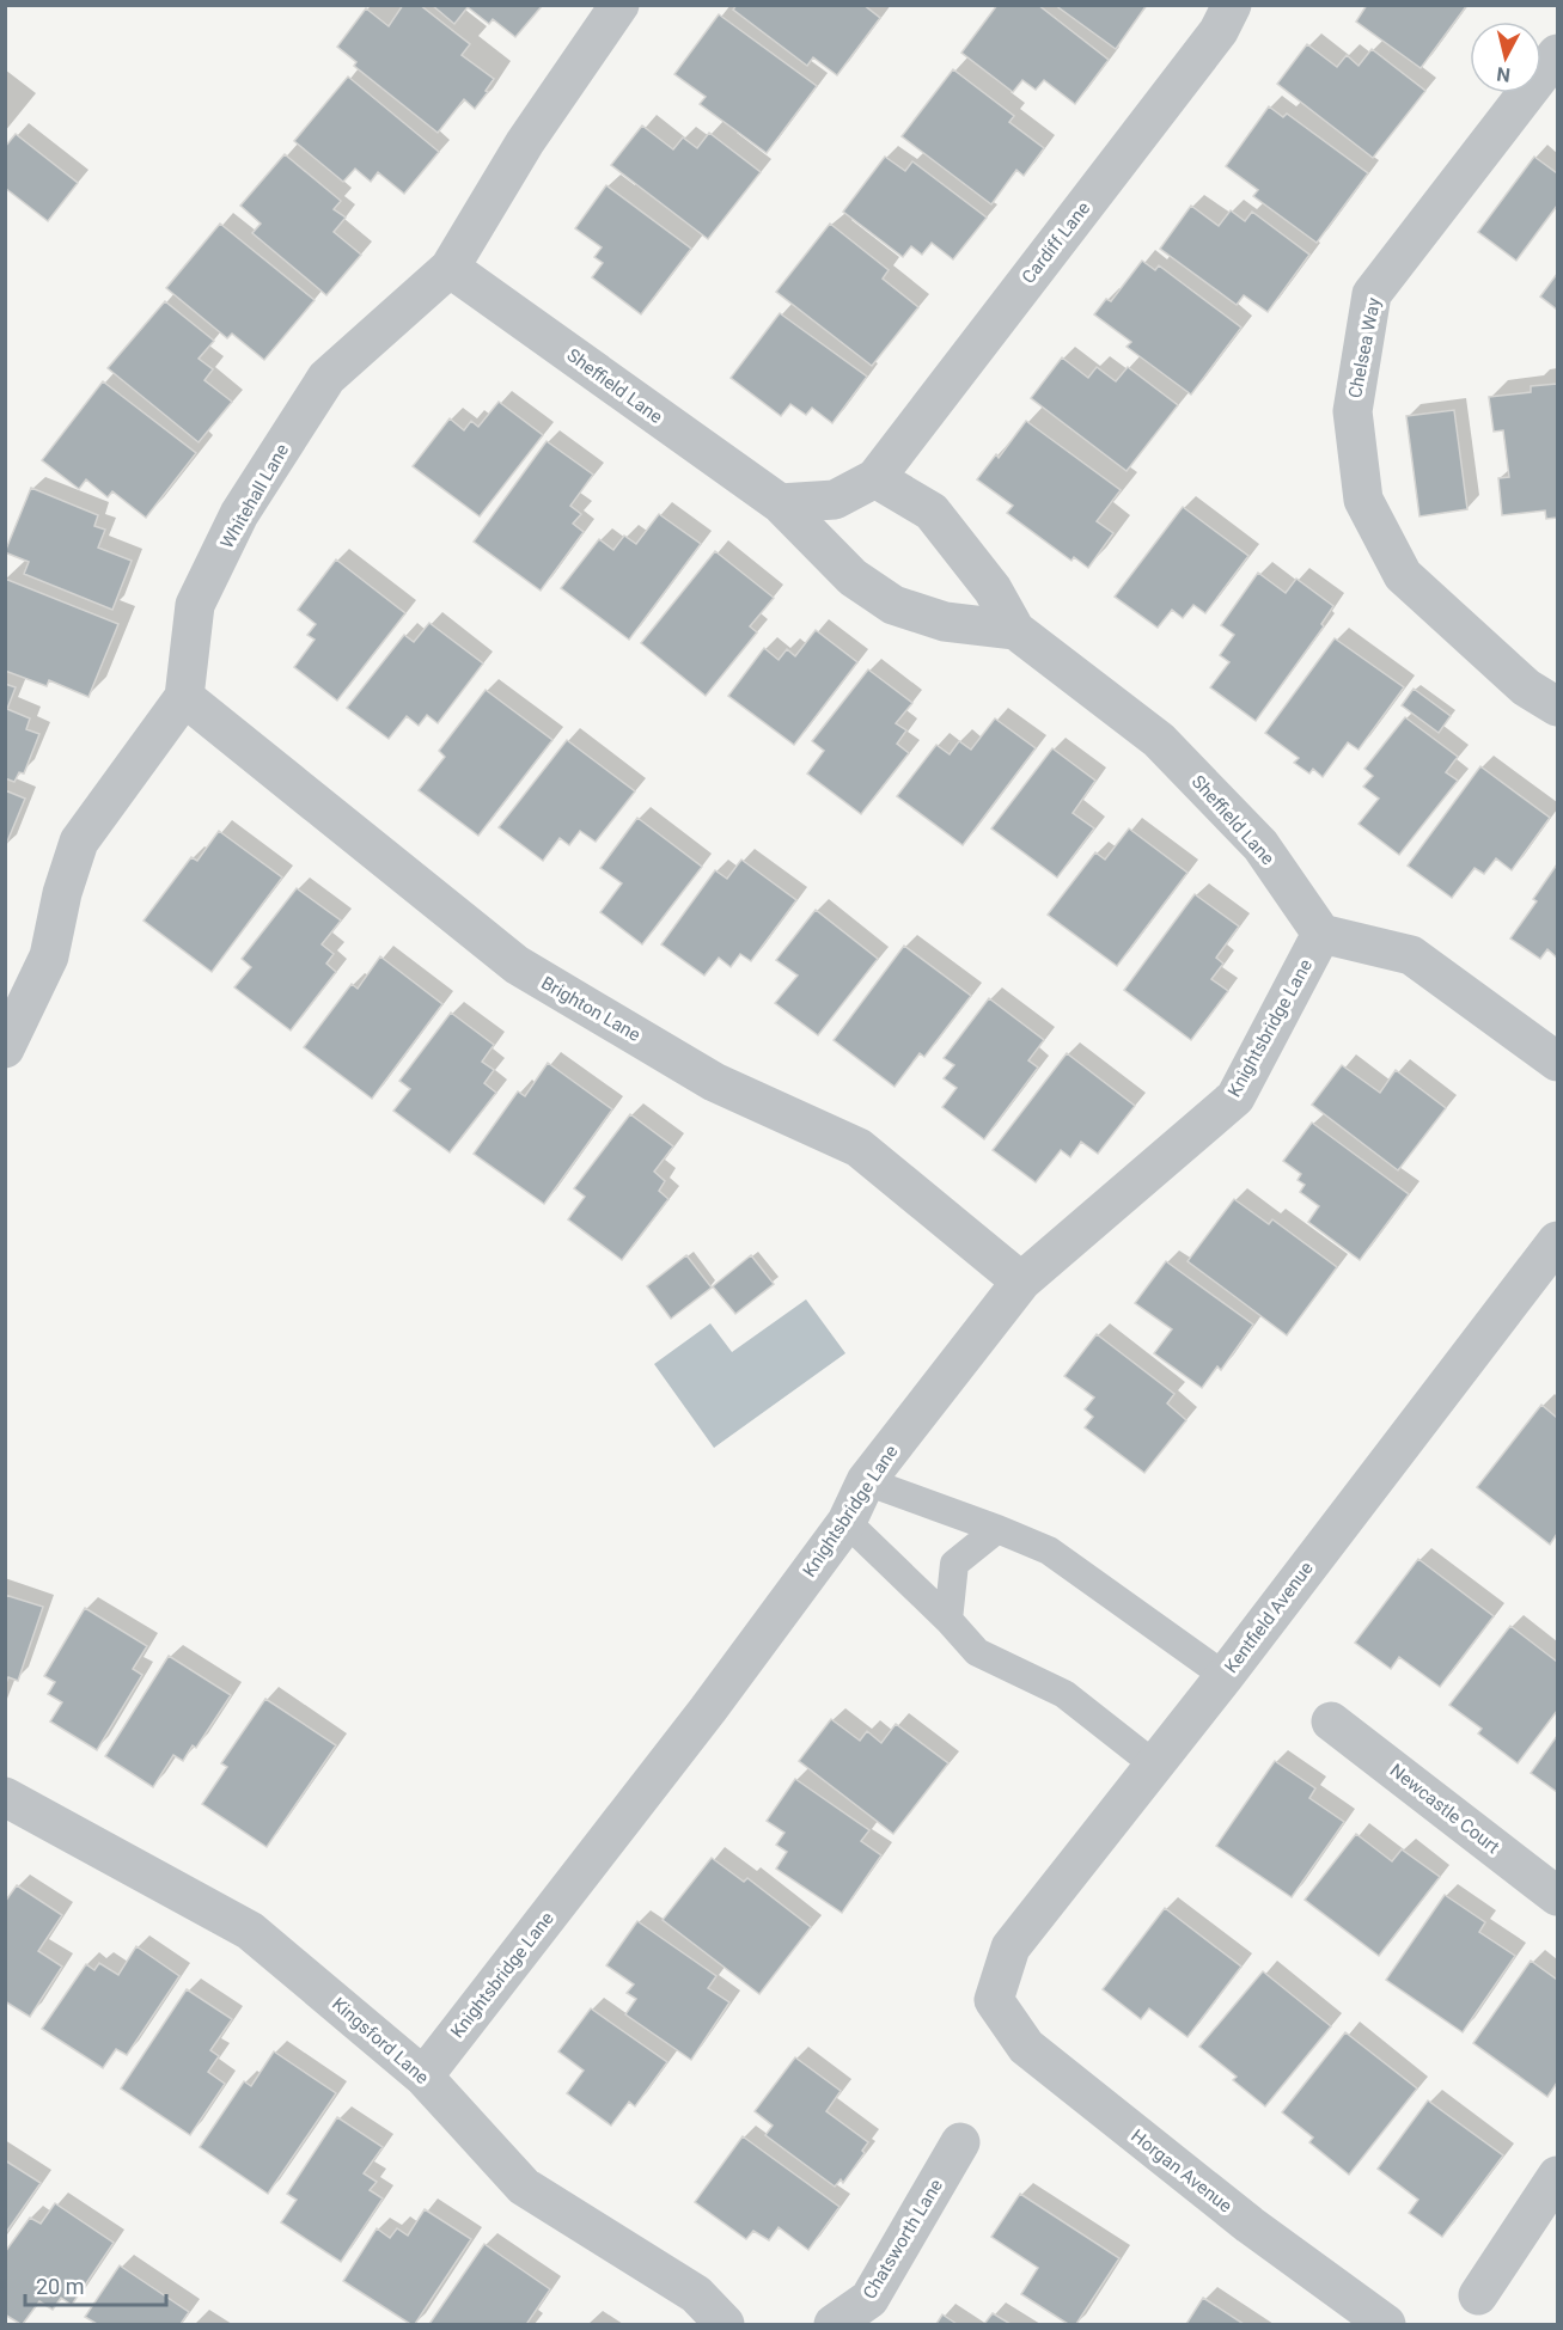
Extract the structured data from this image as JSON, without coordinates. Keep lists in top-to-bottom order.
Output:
{
  "streets": {
    "street": [
      "Cardiff Lane",
      "Chelsea Way",
      "Sheffield Lane",
      "Whitehall Lane",
      "Brighton Lane",
      "Knightsbridge Lane",
      "Kentfield Avenue",
      "Newcastle Court",
      "Kingsford Lane",
      "Horgan Avenue",
      "Chatsworth Lane"
    ]
  },
  "crossings": [
    ["Cardiff Lane", "Sheffield Lane"],
    ["Sheffield Lane", "Whitehall Lane"],
    ["Sheffield Lane", "Knightsbridge Lane"],
    ["Whitehall Lane", "Brighton Lane"],
    ["Brighton Lane", "Knightsbridge Lane"],
    ["Knightsbridge Lane", "Kingsford Lane"],
    ["Kentfield Avenue", "Horgan Avenue"]
  ],
  "scale_bar": "20 m",
  "north": "bottom"
}
